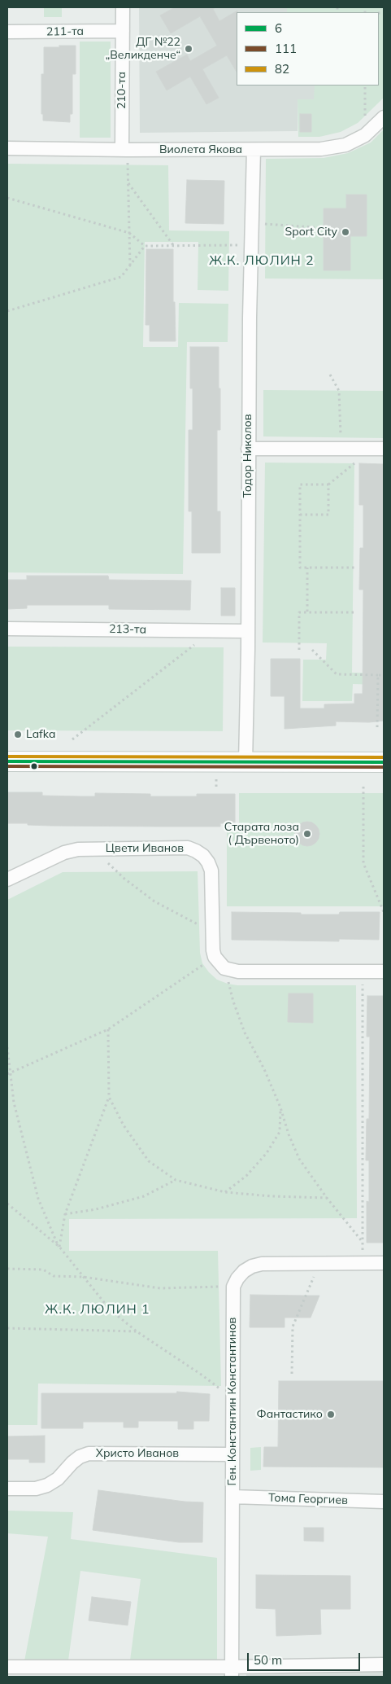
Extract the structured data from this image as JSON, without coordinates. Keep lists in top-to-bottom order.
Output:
{
  "streets": {
    "street": [
      "211-та",
      "210-та",
      "Виолета Якова",
      "Тодор Николов",
      "213-та",
      "Цвети Иванов",
      "Ген. Константин Константинов",
      "Христо Иванов",
      "Тома Георгиев"
    ]
  },
  "crossings": [
    ["211-та", "210-та"],
    ["210-та", "Виолета Якова"],
    ["Виолета Якова", "Тодор Николов"],
    ["Тодор Николов", "213-та"],
    ["Ген. Константин Константинов", "Христо Иванов"],
    ["Ген. Константин Константинов", "Тома Георгиев"]
  ],
  "districts": ["Ж.К. ЛЮЛИН 2", "Ж.К. ЛЮЛИН 1"],
  "places": [
    "ДГ №22 „Великденче“",
    "Sport City",
    "Lafka",
    "Старата лоза ( Дървеното)",
    "Фантастико"
  ],
  "lines": ["transit line 82", "transit line 6", "transit line 111"],
  "legend": ["6", "111", "82"],
  "scale_bar": "50 m"
}
